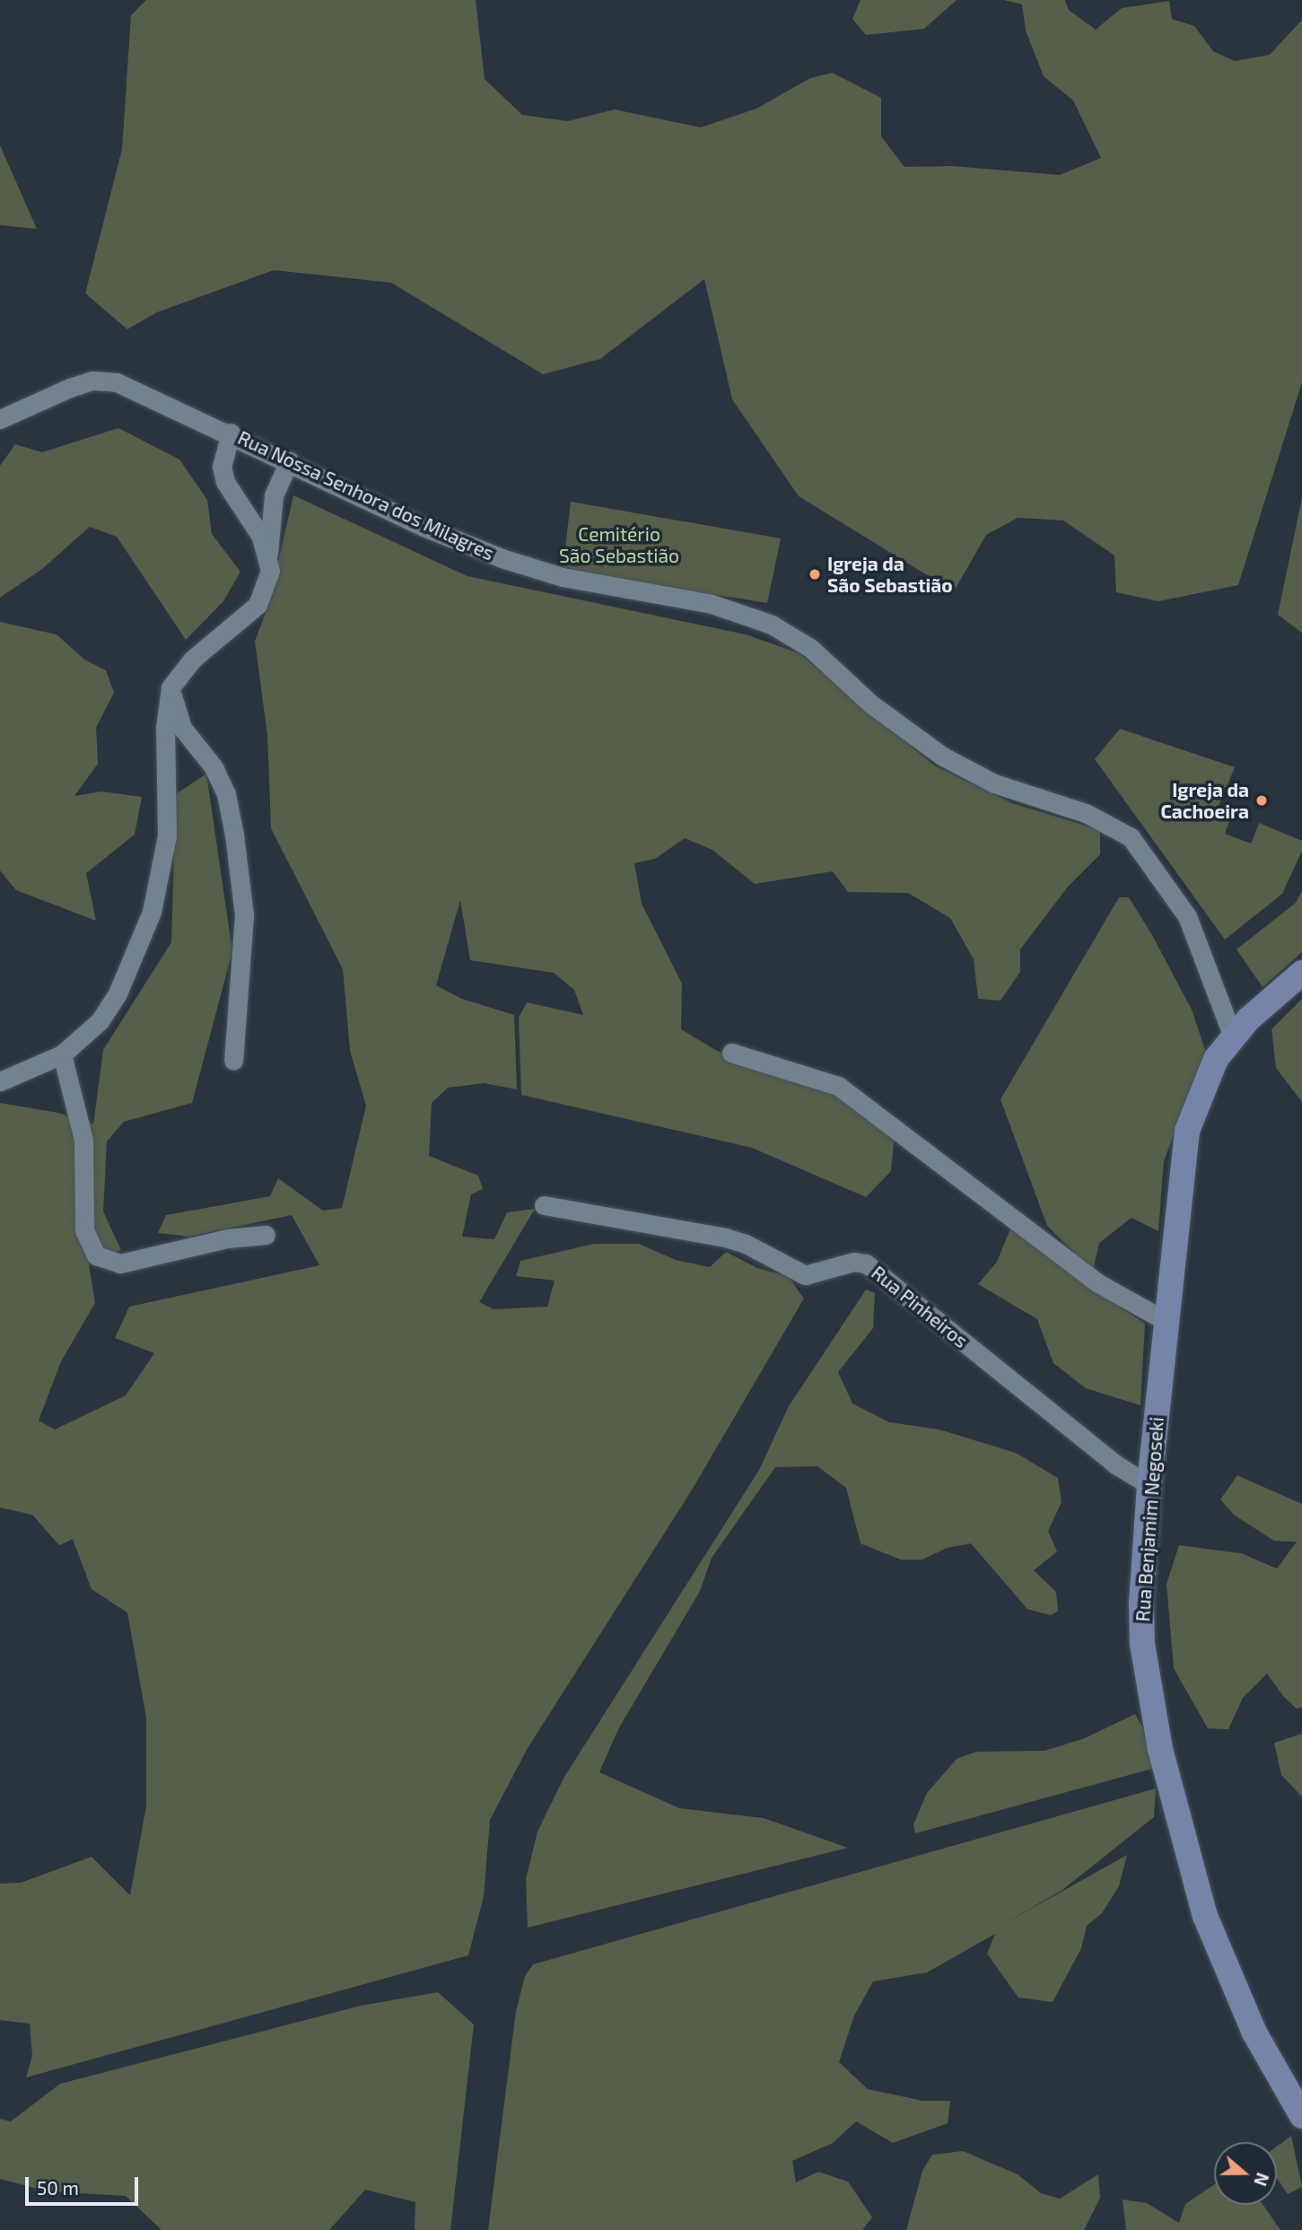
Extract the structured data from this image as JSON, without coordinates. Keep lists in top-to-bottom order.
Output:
{
  "streets": {
    "main road": ["Rua Benjamim Negoseki"],
    "street": ["Rua Nossa Senhora dos Milagres", "Rua Pinheiros"]
  },
  "crossings": [
    ["Rua Nossa Senhora dos Milagres", "Rua Benjamim Negoseki"],
    ["Rua Pinheiros", "Rua Benjamim Negoseki"]
  ],
  "parks": ["Cemitério São Sebastião"],
  "places": ["Igreja da São Sebastião", "Igreja da Cachoeira"],
  "scale_bar": "50 m",
  "north": "right"
}
